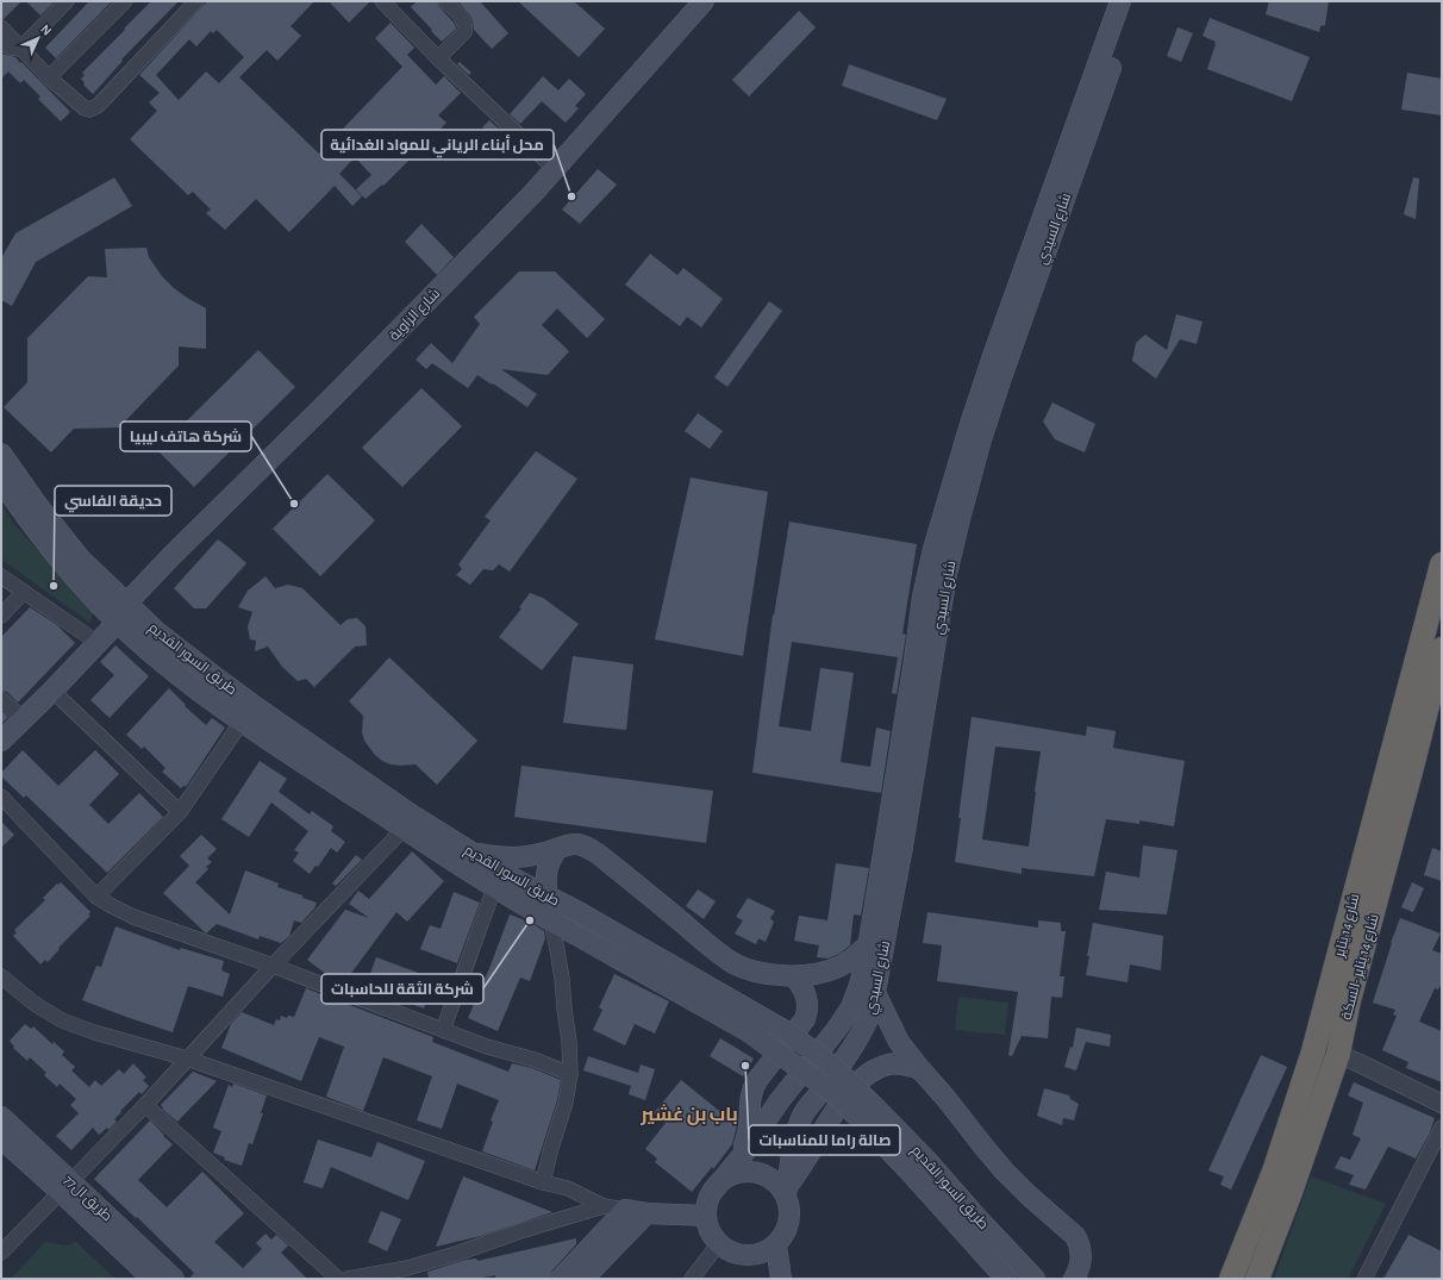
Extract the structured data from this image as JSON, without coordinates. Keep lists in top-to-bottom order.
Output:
{
  "streets": {
    "highway": ["شارع 14 يناير", "شارع 14 يناير -السكة"],
    "main road": [
      "شارع السيدي",
      "شارع الزاوية",
      "طريق السور القديم",
      "طريق ال77"
    ]
  },
  "crossings": [
    ["شارع الزاوية", "طريق السور القديم"]
  ],
  "districts": ["باب بن غشير"],
  "places": [
    "محل أبناء الرياني للمواد الغدائية",
    "شركة هاتف ليبيا",
    "حديقة الفاسي",
    "شركة الثقة للحاسبات",
    "صالة راما للمناسبات"
  ],
  "north": "top right"
}
